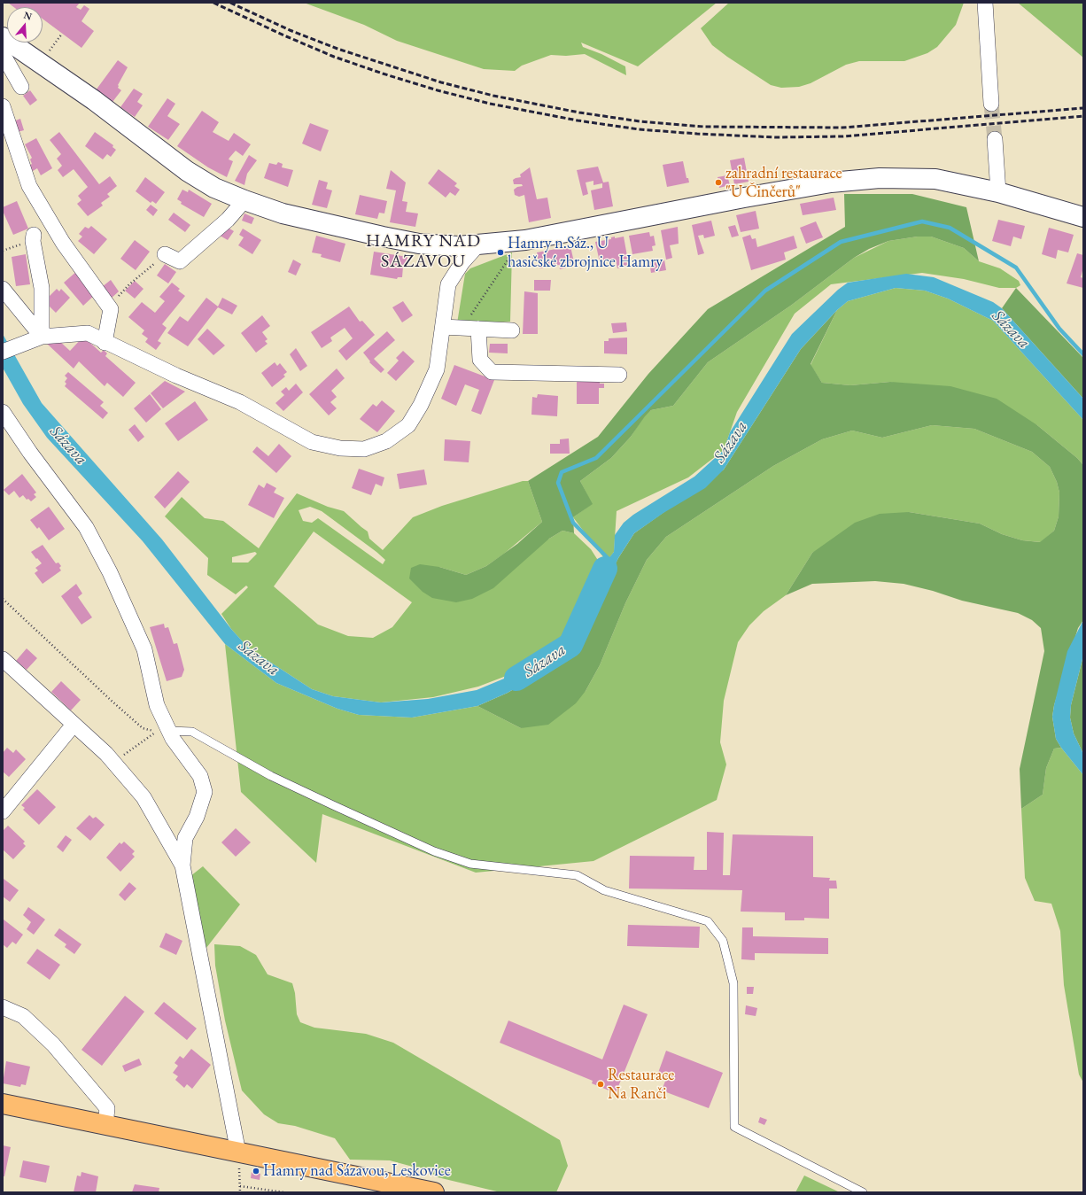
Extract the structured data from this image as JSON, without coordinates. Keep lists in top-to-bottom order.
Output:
{
  "districts": ["HAMRY NAD SÁZAVOU"],
  "water": ["Sázava"],
  "places": [
    "zahradní restaurace \"U Činčerů\"",
    "Hamry n.Sáz., U hasičské zbrojnice Hamry",
    "Restaurace Na Ranči",
    "Hamry nad Sázavou, Leskovice"
  ],
  "north": "top"
}
